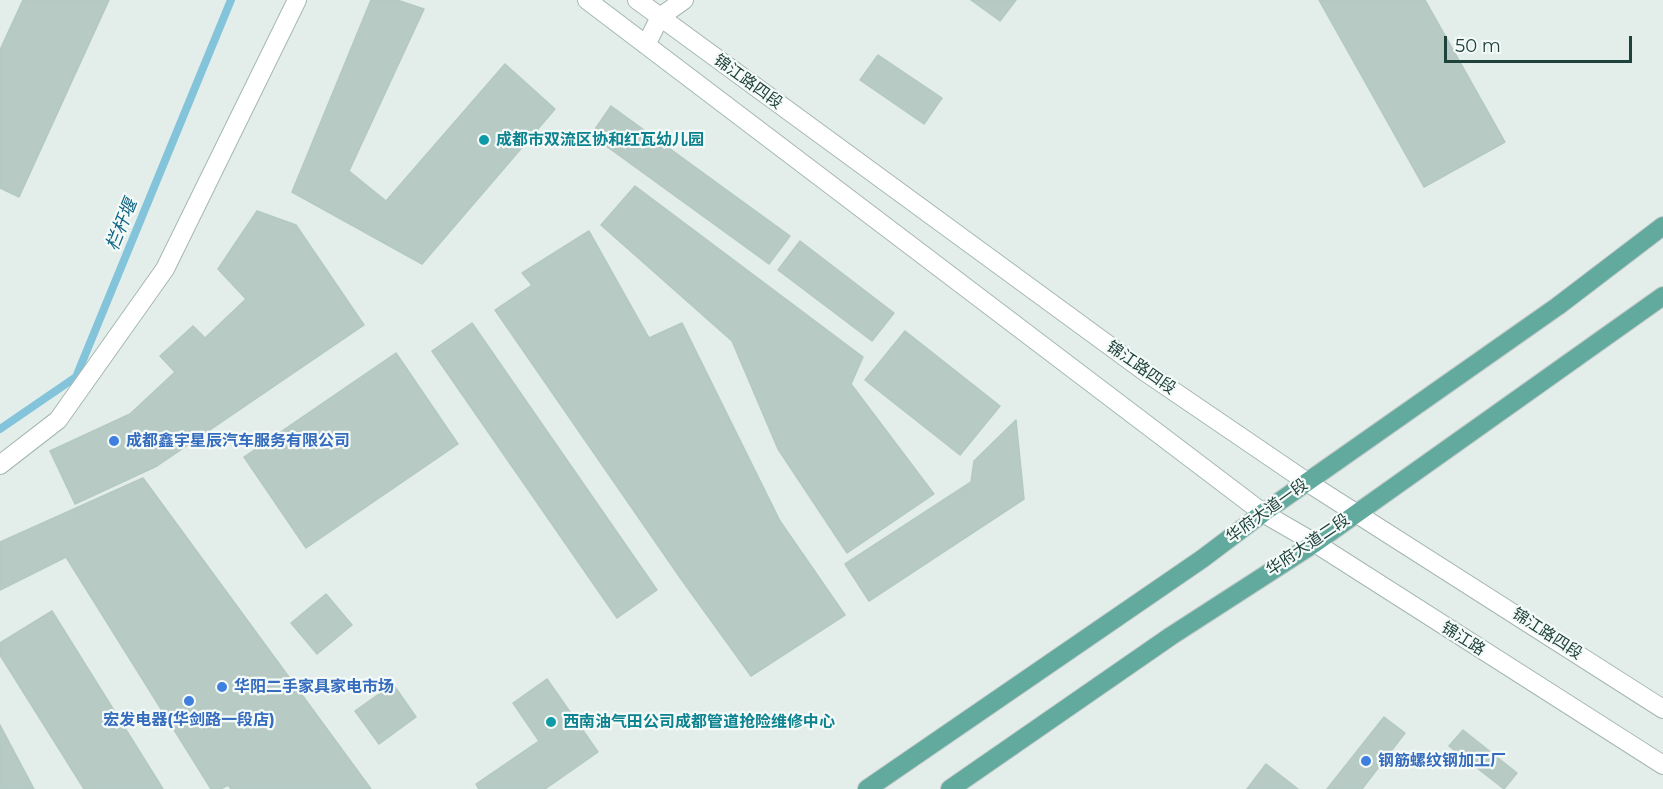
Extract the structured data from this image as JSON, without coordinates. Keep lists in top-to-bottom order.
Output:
{
  "streets": {
    "main road": ["华府大道一段", "华府大道二段"],
    "street": ["锦江路四段", "锦江路"]
  },
  "crossings": [
    ["锦江路四段", "华府大道一段"],
    ["锦江路四段", "华府大道二段"],
    ["锦江路四段", "锦江路"],
    ["华府大道一段", "锦江路"],
    ["华府大道二段", "锦江路"]
  ],
  "water": ["栏杆堰"],
  "places": [
    "成都市双流区协和红瓦幼儿园",
    "成都鑫宇星辰汽车服务有限公司",
    "华阳二手家具家电市场",
    "宏发电器(华剑路一段店)",
    "西南油气田公司成都管道抢险维修中心",
    "钢筋螺纹钢加工厂"
  ],
  "scale_bar": "50 m"
}
